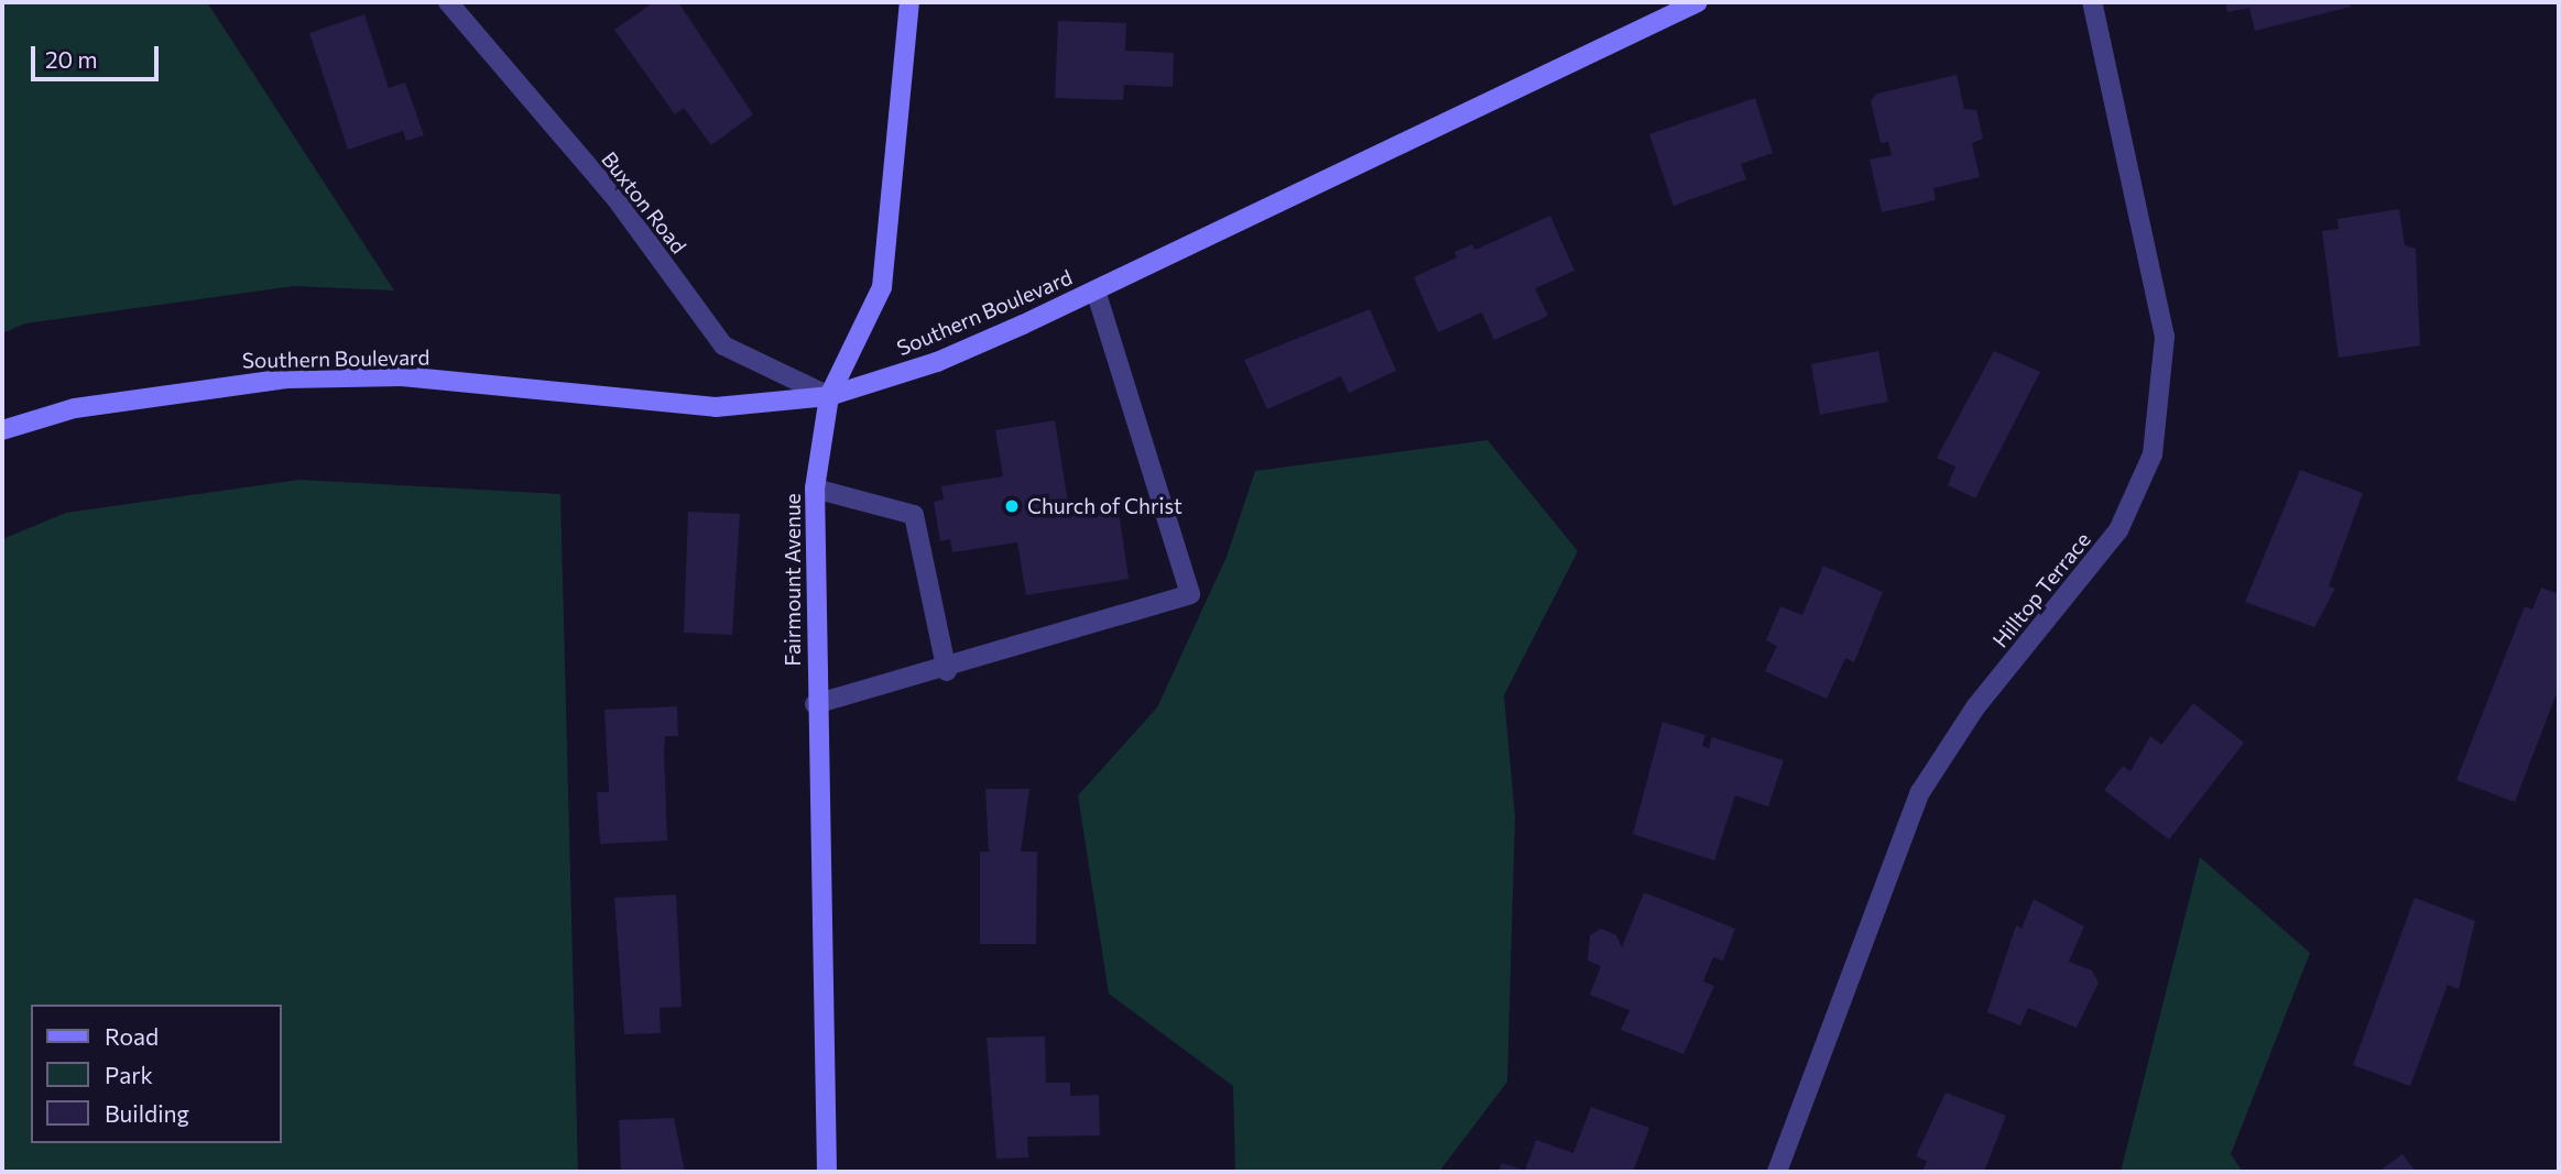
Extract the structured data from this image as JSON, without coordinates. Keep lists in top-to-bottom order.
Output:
{
  "streets": {
    "main road": ["Southern Boulevard", "Fairmount Avenue"],
    "street": ["Buxton Road", "Hilltop Terrace"]
  },
  "crossings": [
    ["Buxton Road", "Southern Boulevard"],
    ["Buxton Road", "Fairmount Avenue"],
    ["Southern Boulevard", "Fairmount Avenue"]
  ],
  "places": ["Church of Christ"],
  "legend": ["Road", "Park", "Building"],
  "scale_bar": "20 m"
}
